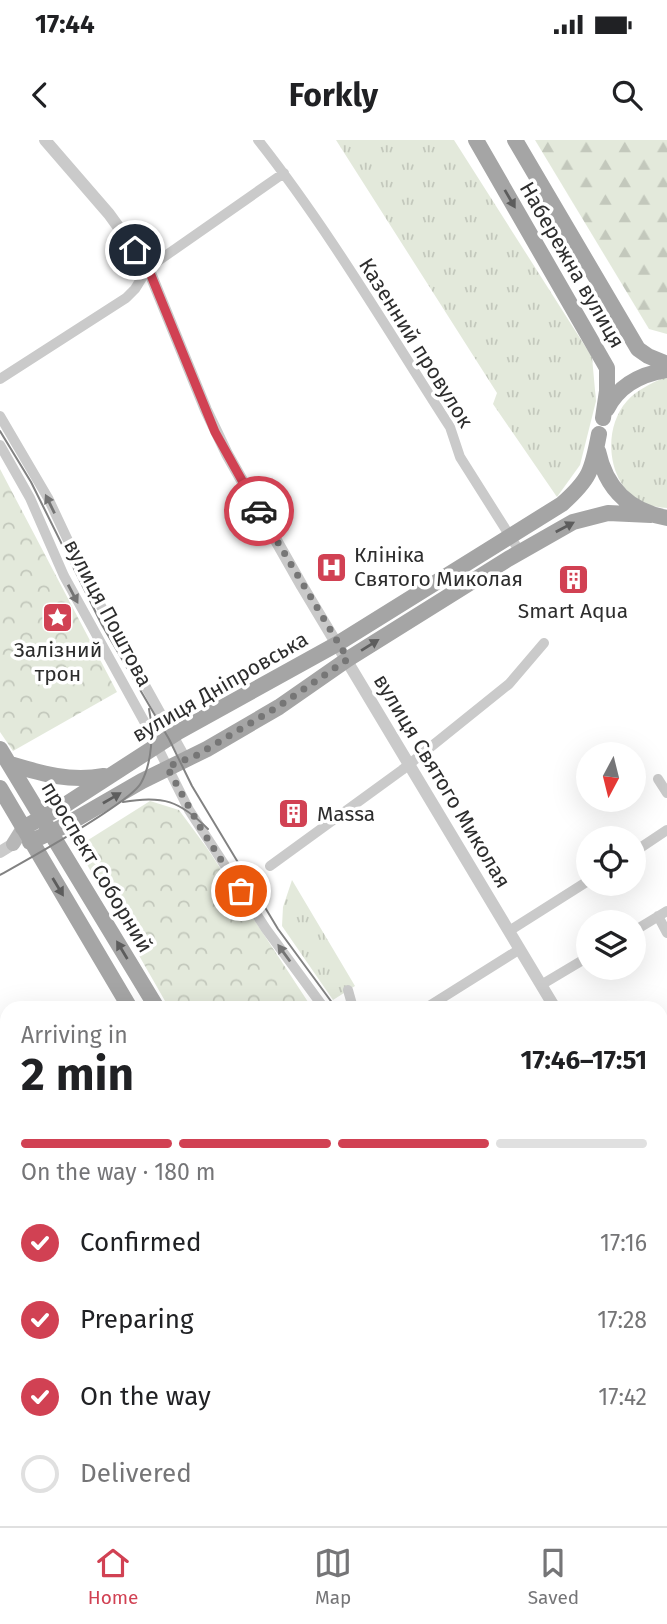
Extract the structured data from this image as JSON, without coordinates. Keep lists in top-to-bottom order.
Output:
{
  "streets": {
    "main road": ["Набережна вулиця", "вулиця Дніпровська", "проспект Соборний"],
    "street": ["Казенний провулок", "вулиця Поштова", "вулиця Святого Миколая"]
  },
  "crossings": [
    ["Набережна вулиця", "вулиця Дніпровська"],
    ["Казенний провулок", "вулиця Дніпровська"],
    ["вулиця Поштова", "вулиця Дніпровська"],
    ["вулиця Дніпровська", "вулиця Святого Миколая"],
    ["вулиця Дніпровська", "проспект Соборний"]
  ],
  "places": {
    "hospital": ["Клініка Святого Миколая"],
    "building": ["Smart Aqua", "Massa"],
    "place": ["Залізний трон"]
  },
  "north": "bottom",
  "page": {
    "status": "17:44",
    "header": "Forkly",
    "heading": ["2 min", "Arriving in", "17:46–17:51"],
    "bar": "On the way · 180 m",
    "list": [
      ["Confirmed", "17:16"],
      ["Preparing", "17:28"],
      ["On the way", "17:42"],
      "Delivered"
    ],
    "tabs": ["Home", "Map", "Saved"]
  }
}
